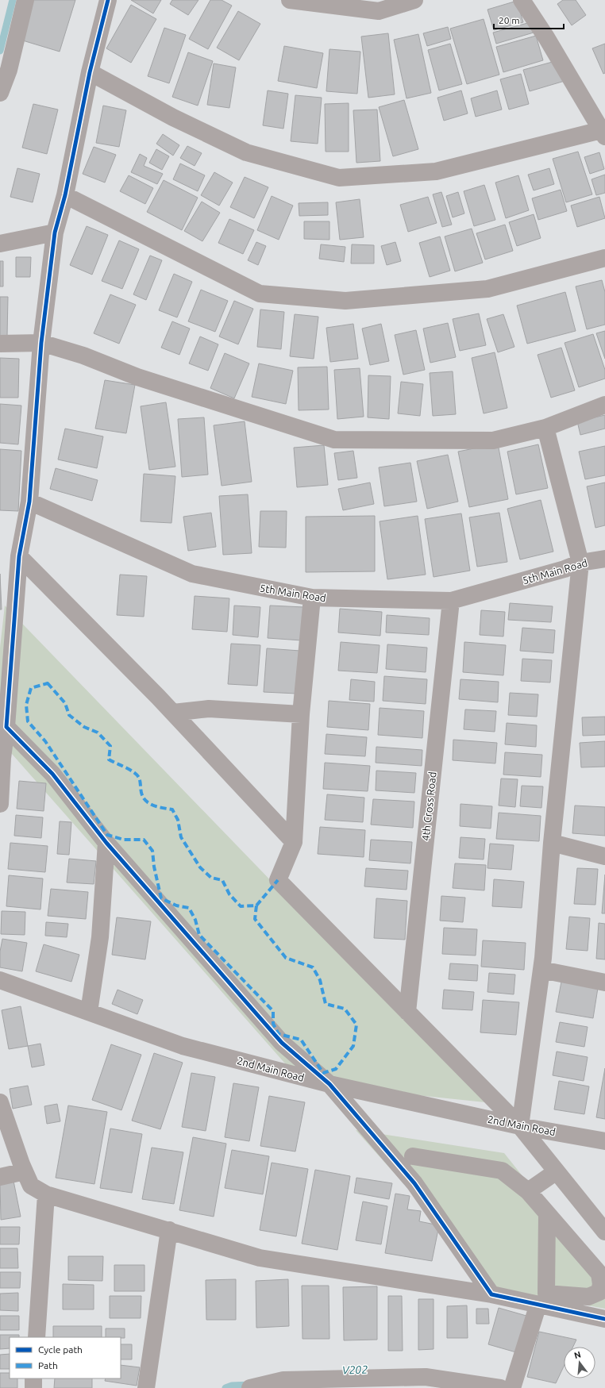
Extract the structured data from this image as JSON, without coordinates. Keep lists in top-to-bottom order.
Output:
{
  "streets": {
    "street": ["5th Main Road", "4th Cross Road", "2nd Main Road"]
  },
  "crossings": [
    ["5th Main Road", "4th Cross Road"]
  ],
  "water": ["V202"],
  "legend": ["Cycle path", "Path"],
  "scale_bar": "20 m",
  "north": "top"
}
